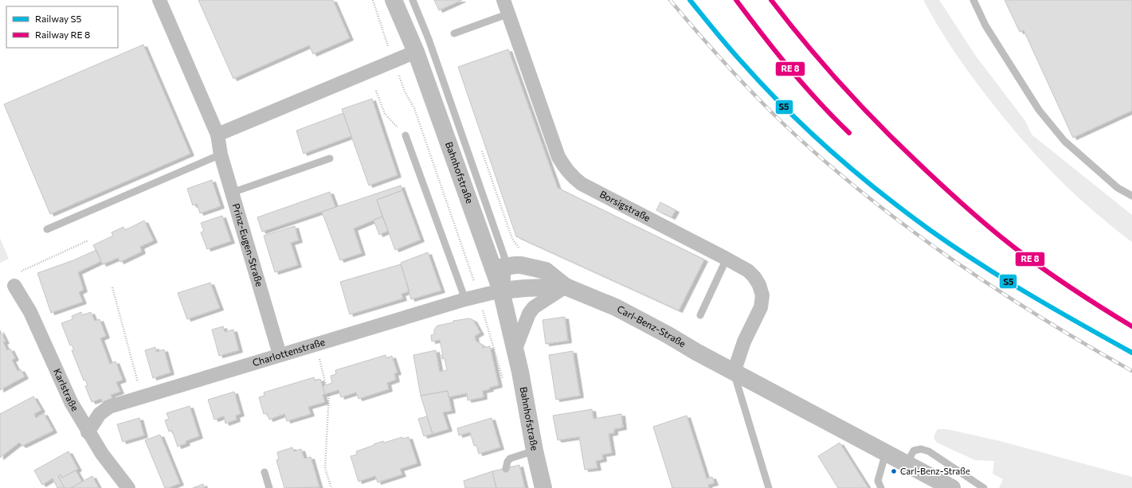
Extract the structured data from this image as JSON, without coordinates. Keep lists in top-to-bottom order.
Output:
{
  "streets": {
    "street": [
      "Bahnhofstraße",
      "Borsigstraße",
      "Prinz-Eugen-Straße",
      "Carl-Benz-Straße",
      "Charlottenstraße",
      "Karlstraße"
    ]
  },
  "crossings": [
    ["Bahnhofstraße", "Carl-Benz-Straße"],
    ["Bahnhofstraße", "Charlottenstraße"],
    ["Borsigstraße", "Carl-Benz-Straße"],
    ["Prinz-Eugen-Straße", "Charlottenstraße"],
    ["Carl-Benz-Straße", "Charlottenstraße"],
    ["Charlottenstraße", "Karlstraße"]
  ],
  "places": ["Carl-Benz-Straße"],
  "lines": ["rail line S5"],
  "legend": ["Railway S5", "Railway RE 8"]
}
